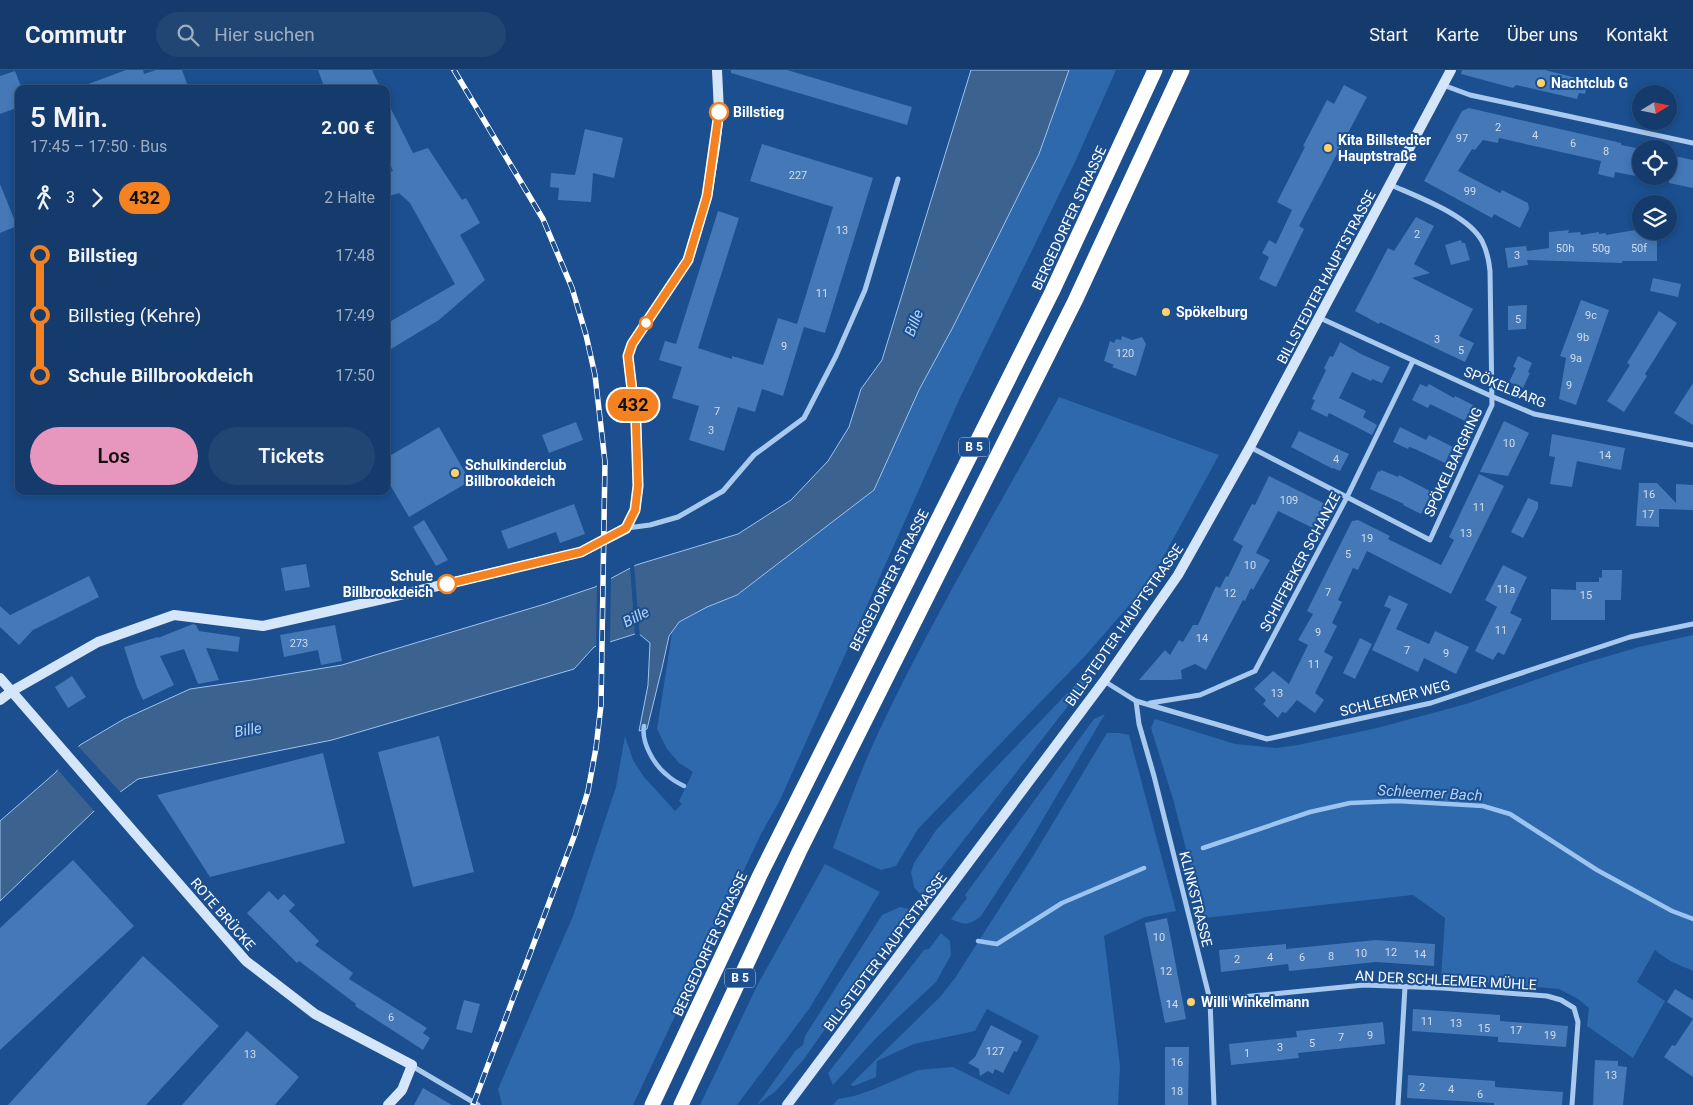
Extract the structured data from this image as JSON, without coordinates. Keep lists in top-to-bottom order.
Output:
{
  "streets": {
    "highway": ["BERGEDORFER STRASSE", "B 5"],
    "street": [
      "BILLSTEDTER HAUPTSTRASSE",
      "SPÖKELBARG",
      "SPÖKELBARGRING",
      "SCHIFFBEKER SCHANZE",
      "SCHLEEMER WEG",
      "KLINKSTRASSE",
      "ROTE BRÜCKE",
      "AN DER SCHLEEMER MÜHLE"
    ]
  },
  "crossings": [
    ["BILLSTEDTER HAUPTSTRASSE", "SPÖKELBARG"],
    ["BILLSTEDTER HAUPTSTRASSE", "SPÖKELBARGRING"],
    ["BILLSTEDTER HAUPTSTRASSE", "SCHLEEMER WEG"],
    ["SPÖKELBARG", "SPÖKELBARGRING"],
    ["SPÖKELBARG", "SCHIFFBEKER SCHANZE"],
    ["SPÖKELBARGRING", "SCHIFFBEKER SCHANZE"],
    ["SCHIFFBEKER SCHANZE", "SCHLEEMER WEG"],
    ["SCHLEEMER WEG", "KLINKSTRASSE"],
    ["KLINKSTRASSE", "AN DER SCHLEEMER MÜHLE"]
  ],
  "water": ["Bille", "Schleemer Bach"],
  "places": [
    "Nachtclub G",
    "Billstieg",
    "Kita Billstedter Hauptstraße",
    "Spökelburg",
    "Schulkinderclub Billbrookdeich",
    "Schule Billbrookdeich",
    "Willi Winkelmann"
  ],
  "lines": ["bus line 432"],
  "house_numbers": [
    "2",
    "4",
    "97",
    "6",
    "8",
    "227",
    "99",
    "13",
    "2",
    "50h",
    "50g",
    "50f",
    "3",
    "11",
    "9c",
    "5",
    "9b",
    "3",
    "9",
    "5",
    "120",
    "9a",
    "9",
    "7",
    "3",
    "10",
    "14",
    "4",
    "16",
    "109",
    "11",
    "17",
    "13",
    "19",
    "5",
    "10",
    "11a",
    "7",
    "12",
    "15",
    "11",
    "9",
    "14",
    "273",
    "7",
    "9",
    "11",
    "13",
    "10",
    "12",
    "10",
    "14",
    "8",
    "4",
    "6",
    "2",
    "12",
    "14",
    "6",
    "11",
    "13",
    "15",
    "17",
    "9",
    "19",
    "7",
    "5",
    "3",
    "127",
    "1",
    "13",
    "16",
    "13",
    "2",
    "4",
    "18",
    "6"
  ],
  "north": "right",
  "page": {
    "header": "Commutr",
    "search": "Hier suchen",
    "nav": [
      "Start",
      "Karte",
      "Über uns",
      "Kontakt"
    ],
    "on_map": "432",
    "heading": ["5 Min.", "17:45 – 17:50 · Bus", "2.00 €"],
    "legs": ["3", "432", "2 Halte"],
    "list": [
      {
        "name": "Billstieg",
        "value": "17:48"
      },
      {
        "name": "Billstieg (Kehre)",
        "value": "17:49"
      },
      {
        "name": "Schule Billbrookdeich",
        "value": "17:50"
      }
    ],
    "buttons": ["Los", "Tickets"]
  }
}
